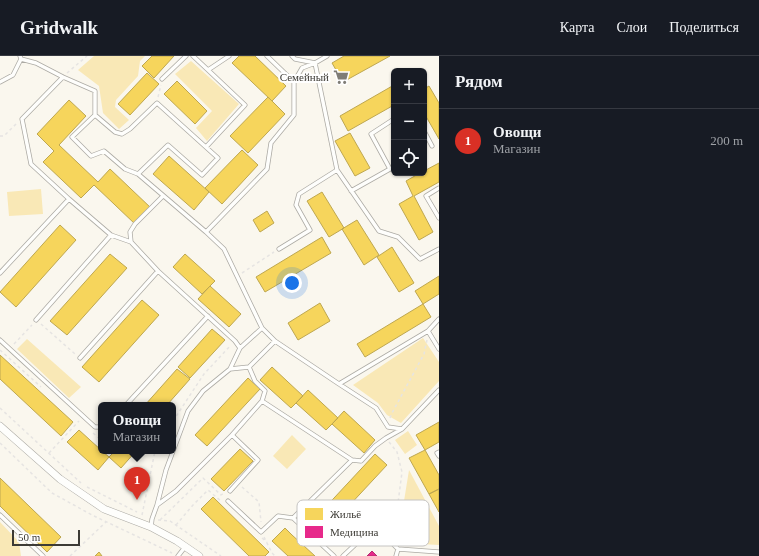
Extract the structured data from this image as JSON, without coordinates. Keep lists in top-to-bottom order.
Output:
{
  "places": {
    "supermarket": ["Семейный"]
  },
  "legend": ["Жильё", "Медицина"],
  "scale_bar": "50 m",
  "page": {
    "header": "Gridwalk",
    "nav": ["Карта", "Слои", "Поделиться"],
    "heading": "Рядом",
    "map_buttons": ["+", "−"],
    "list": [
      {
        "mark": "1",
        "name": "Овощи",
        "note": "Магазин",
        "value": "200 m"
      }
    ],
    "popup": ["Овощи", "Магазин"],
    "pins": "1",
    "scale": "50 m"
  }
}
